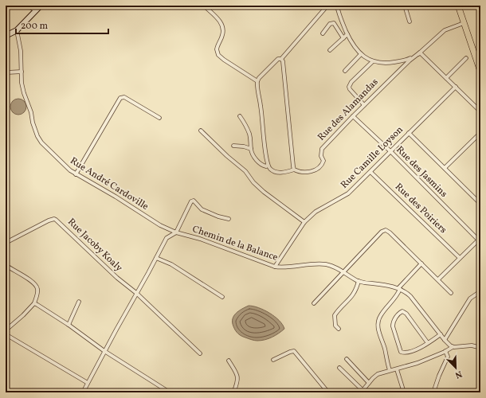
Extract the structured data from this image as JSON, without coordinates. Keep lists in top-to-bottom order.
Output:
{
  "streets": {
    "street": [
      "Rue des Alamandas",
      "Rue Camille Loyson",
      "Rue des Jasmins",
      "Rue André Cardoville",
      "Rue des Poiriers",
      "Chemin de la Balance",
      "Rue Jacoby Koaly"
    ]
  },
  "crossings": [
    ["Rue des Alamandas", "Rue des Jasmins"],
    ["Rue Camille Loyson", "Rue des Jasmins"],
    ["Rue Camille Loyson", "Rue des Poiriers"],
    ["Rue Camille Loyson", "Chemin de la Balance"],
    ["Rue André Cardoville", "Chemin de la Balance"]
  ],
  "scale_bar": "200 m",
  "north": "bottom right"
}
